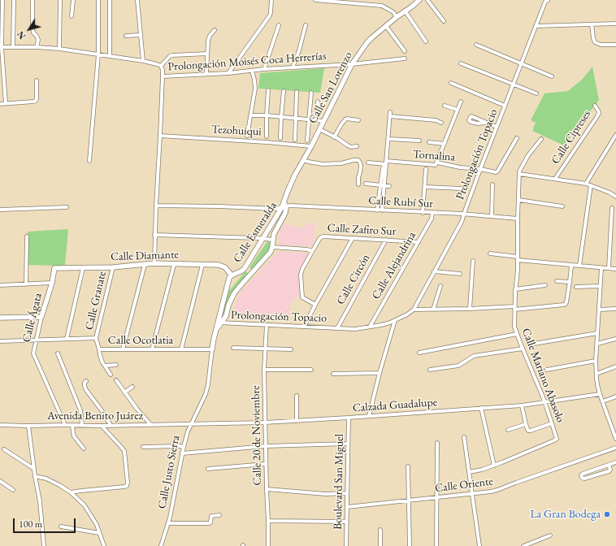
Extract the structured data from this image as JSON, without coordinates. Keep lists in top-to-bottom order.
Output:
{
  "streets": {
    "street": [
      "Prolongación Moisés Coca Herrerías",
      "Calle San Lorenzo",
      "Tezohuiqui",
      "Calle Cipreses",
      "Prolongación Topacio",
      "Tornalina",
      "Calle Rubí Sur",
      "Calle Zafiro Sur",
      "Calle Esmeralda",
      "Calle Diamante",
      "Calle Alejandrina",
      "Calle Circón",
      "Calle Granate",
      "Calle Ágata",
      "Calle Ocotlatia",
      "Calle Mariano Abasolo",
      "Calzada Guadalupe",
      "Avenida Benito Juárez",
      "Calle 20 de Noviembre",
      "Calle Justo Sierra",
      "Boulevard San Miguel",
      "Calle Oriente"
    ]
  },
  "crossings": [
    ["Prolongación Moisés Coca Herrerías", "Calle San Lorenzo"],
    ["Calle San Lorenzo", "Tezohuiqui"],
    ["Calle San Lorenzo", "Calle Rubí Sur"],
    ["Calle San Lorenzo", "Calle Esmeralda"],
    ["Prolongación Topacio", "Tornalina"],
    ["Prolongación Topacio", "Calle Rubí Sur"],
    ["Prolongación Topacio", "Calle Esmeralda"],
    ["Prolongación Topacio", "Calle Alejandrina"],
    ["Prolongación Topacio", "Calle Circón"],
    ["Prolongación Topacio", "Calle 20 de Noviembre"],
    ["Prolongación Topacio", "Calle Justo Sierra"],
    ["Calle Rubí Sur", "Calle Esmeralda"],
    ["Calle Rubí Sur", "Calle Alejandrina"],
    ["Calle Rubí Sur", "Calle Mariano Abasolo"],
    ["Calle Zafiro Sur", "Calle Alejandrina"],
    ["Calle Zafiro Sur", "Calle Circón"],
    ["Calle Esmeralda", "Calle Diamante"],
    ["Calle Esmeralda", "Calle Justo Sierra"],
    ["Calle Diamante", "Calle Granate"],
    ["Calle Diamante", "Calle Ágata"],
    ["Calle Granate", "Calle Ocotlatia"],
    ["Calle Ágata", "Calle Ocotlatia"],
    ["Calle Ágata", "Avenida Benito Juárez"],
    ["Calle Ocotlatia", "Calle Justo Sierra"],
    ["Calle Mariano Abasolo", "Calzada Guadalupe"],
    ["Calzada Guadalupe", "Avenida Benito Juárez"],
    ["Calzada Guadalupe", "Calle 20 de Noviembre"],
    ["Calzada Guadalupe", "Calle Justo Sierra"],
    ["Calzada Guadalupe", "Boulevard San Miguel"],
    ["Avenida Benito Juárez", "Calle Justo Sierra"],
    ["Boulevard San Miguel", "Calle Oriente"]
  ],
  "places": ["La Gran Bodega"],
  "scale_bar": "100 m",
  "north": "bottom left"
}
